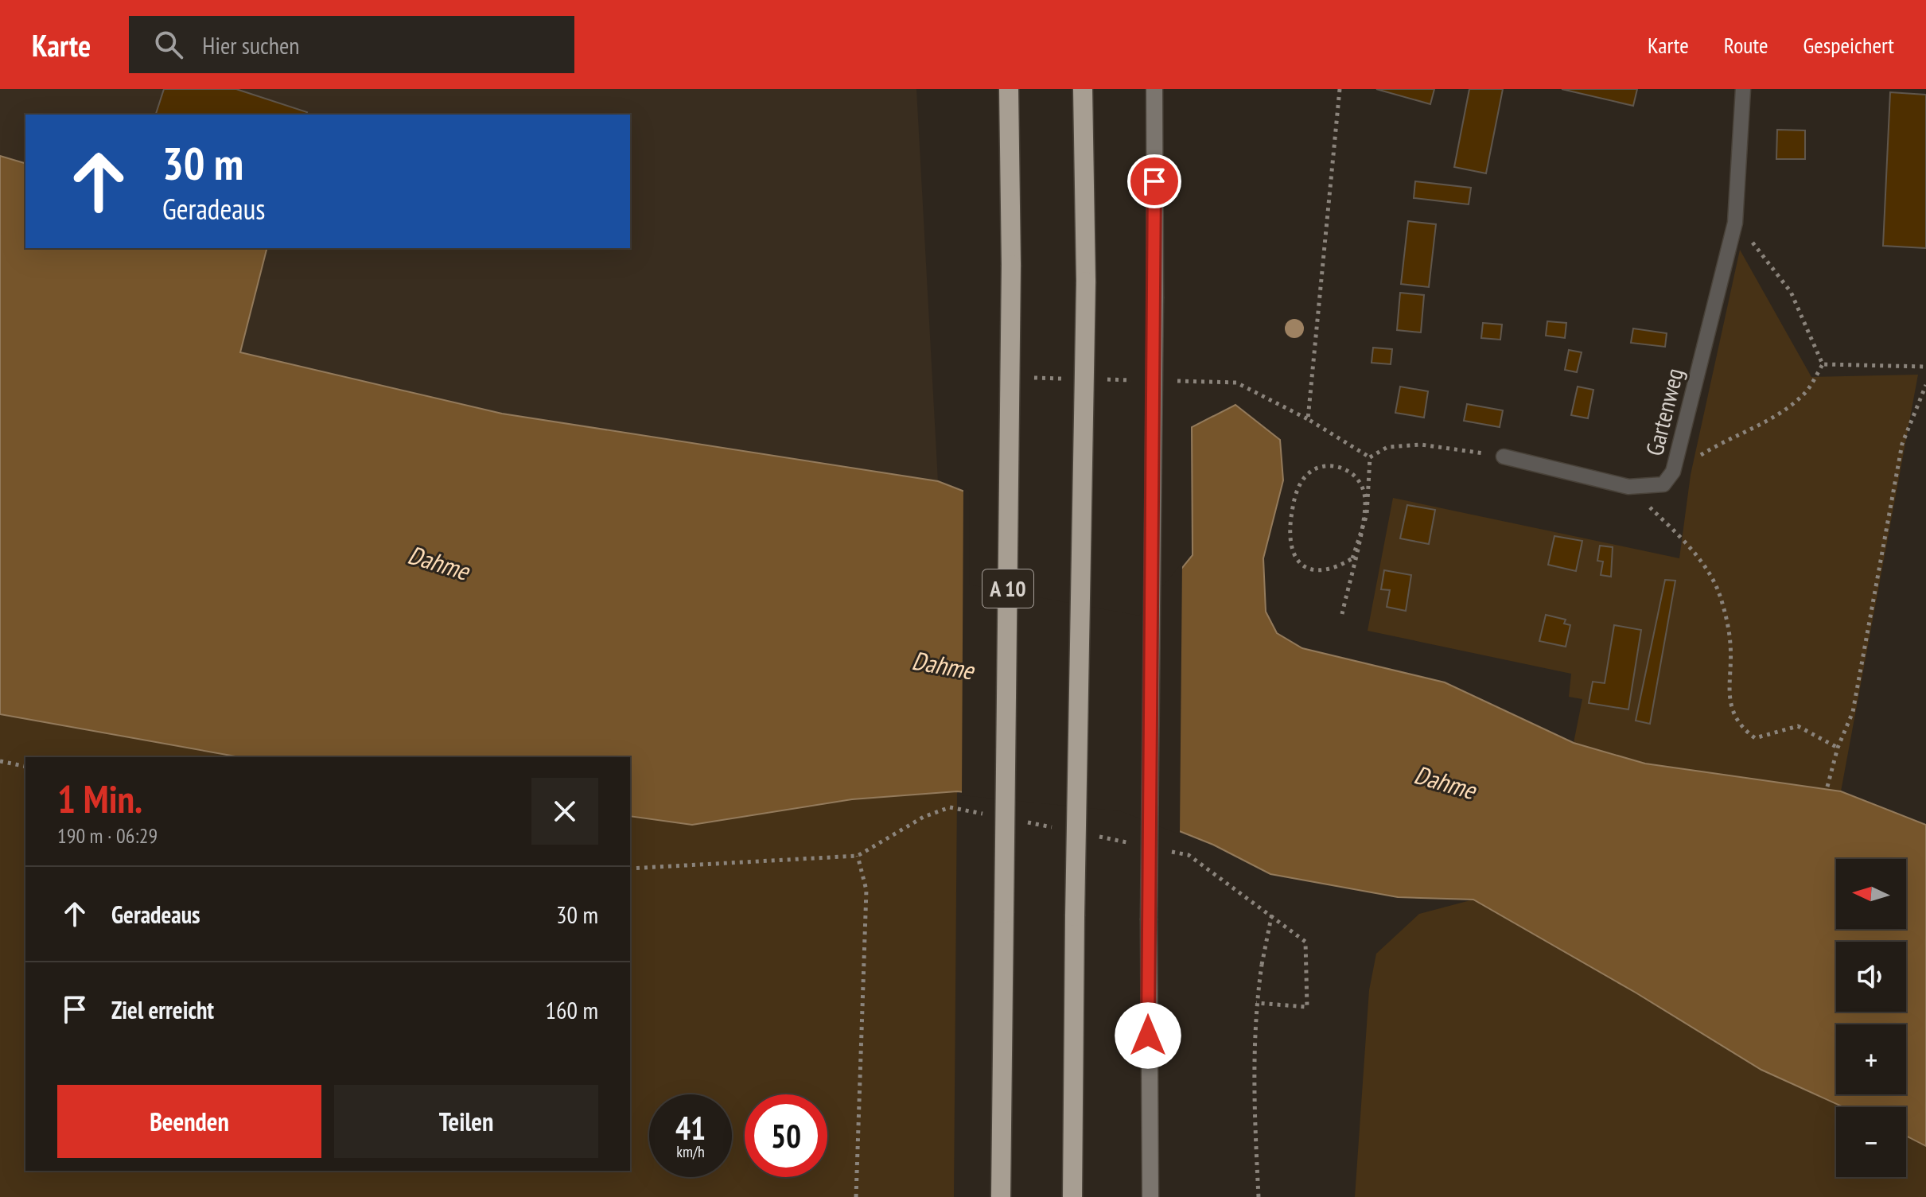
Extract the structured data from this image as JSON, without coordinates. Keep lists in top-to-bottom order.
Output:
{
  "streets": {
    "highway": ["A 10"],
    "lane": ["Gartenweg"]
  },
  "water": ["Dahme"],
  "north": "left",
  "page": {
    "header": "Karte",
    "search": "Hier suchen",
    "nav": ["Karte", "Route", "Gespeichert"],
    "turn": ["30 m", "Geradeaus"],
    "heading": ["1 Min.", "190 m · 06:29"],
    "map_buttons": ["+", "−"],
    "list": [
      {
        "name": "Geradeaus",
        "value": "30 m"
      },
      {
        "name": "Ziel erreicht",
        "value": "160 m"
      }
    ],
    "buttons": ["Beenden", "Teilen"],
    "speed": "41 km/h",
    "limit": "50"
  }
}
